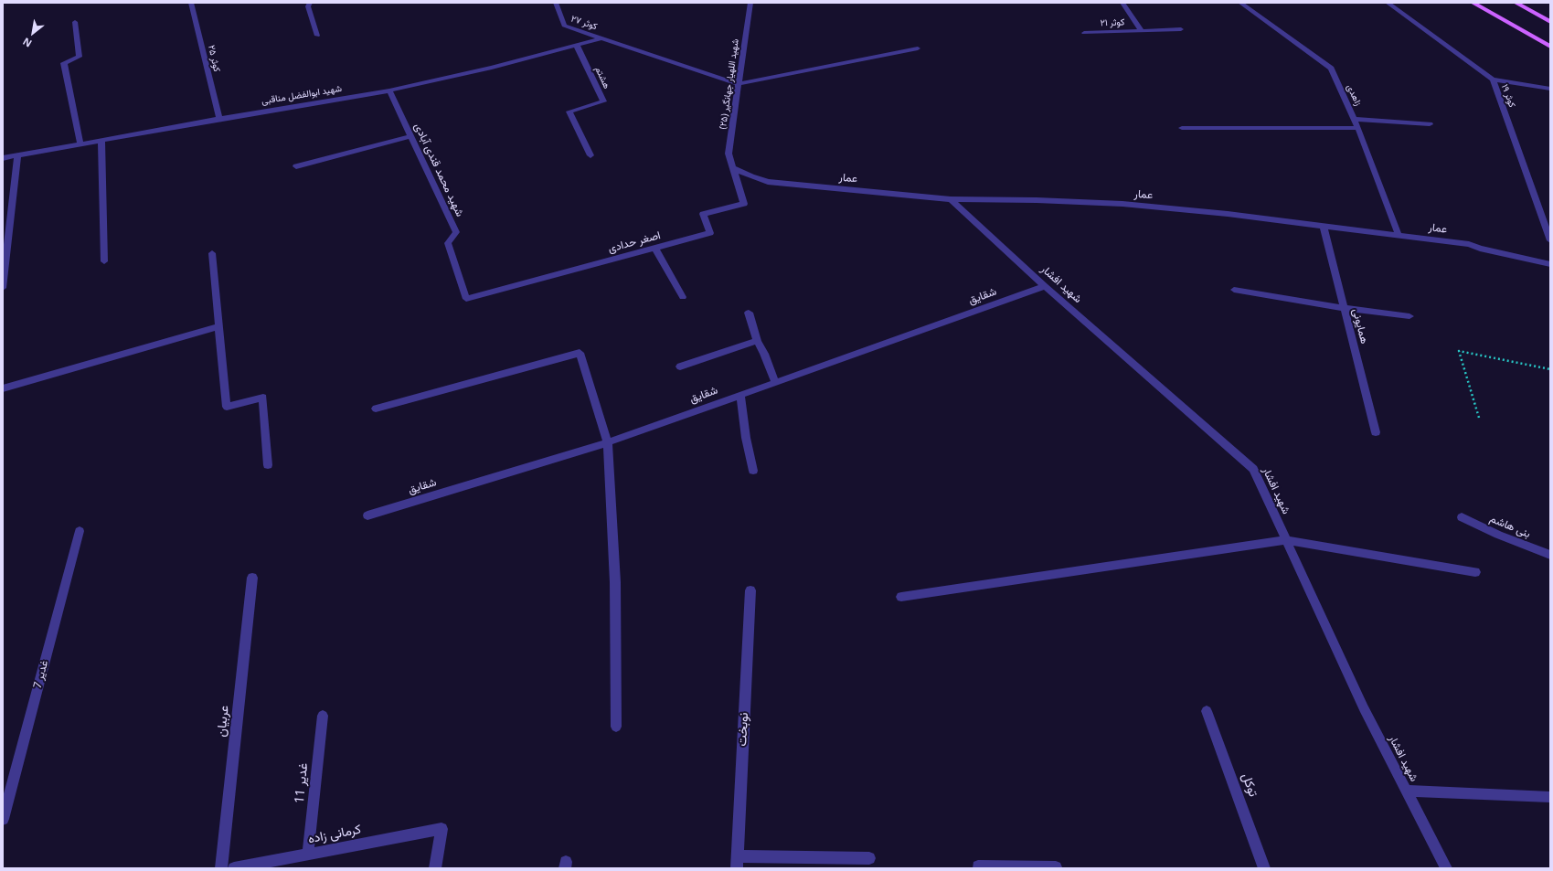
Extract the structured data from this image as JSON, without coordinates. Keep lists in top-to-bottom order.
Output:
{
  "streets": {
    "street": [
      "کوثر ۲۷",
      "کوثر ۲۱",
      "کوثر ۲۵",
      "هشتم",
      "شهید اللهیار جهانگیر (۲۵)",
      "شهید ابوالفضل مناقبی",
      "زاهدی",
      "کوثر ۱۹",
      "شهید محمد قندی آبادی",
      "عمار",
      "اصغر حدادی",
      "شهید افشار",
      "شقایق",
      "همایونی",
      "بنی هاشم",
      "غدیر 7",
      "عربیان",
      "نوبخت",
      "غدیر 11",
      "توکل",
      "کرمانی زاده"
    ]
  },
  "crossings": [
    ["کوثر ۲۷", "شهید ابوالفضل مناقبی"],
    ["کوثر ۲۵", "شهید ابوالفضل مناقبی"],
    ["هشتم", "شهید ابوالفضل مناقبی"],
    ["شهید اللهیار جهانگیر (۲۵)", "عمار"],
    ["شهید اللهیار جهانگیر (۲۵)", "اصغر حدادی"],
    ["شهید ابوالفضل مناقبی", "شهید محمد قندی آبادی"],
    ["زاهدی", "عمار"],
    ["شهید محمد قندی آبادی", "اصغر حدادی"],
    ["عمار", "اصغر حدادی"],
    ["عمار", "شهید افشار"],
    ["عمار", "همایونی"],
    ["شهید افشار", "شقایق"],
    ["غدیر 11", "کرمانی زاده"]
  ],
  "north": "bottom left"
}
